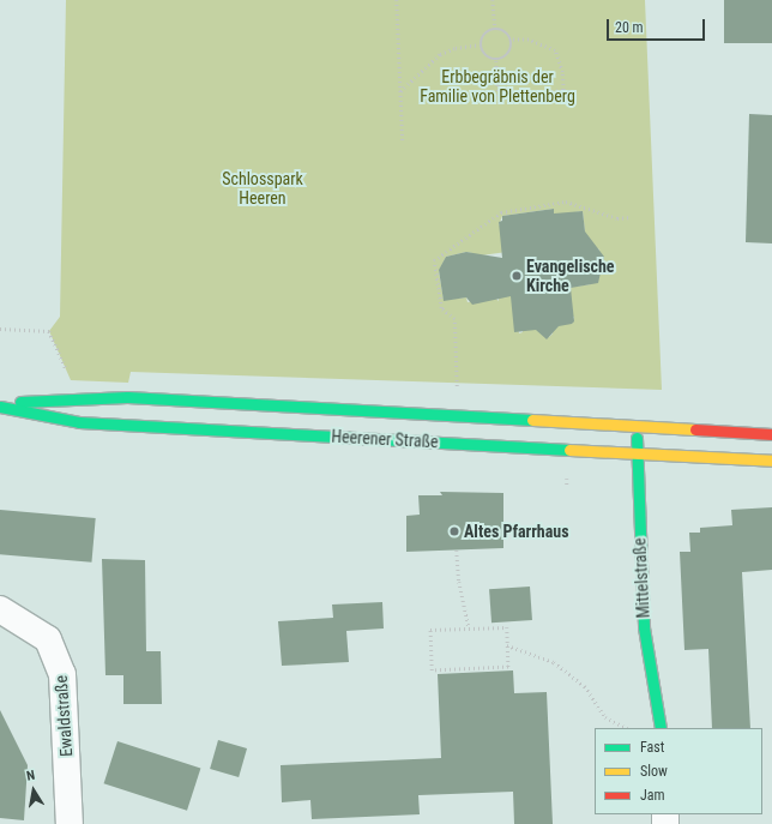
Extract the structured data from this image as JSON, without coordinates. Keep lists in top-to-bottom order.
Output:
{
  "streets": {
    "main road": ["Heerener Straße", "Mittelstraße"],
    "street": ["Ewaldstraße"]
  },
  "crossings": [
    ["Heerener Straße", "Mittelstraße"]
  ],
  "parks": ["Erbbegräbnis der Familie von Plettenberg", "Schlosspark Heeren"],
  "places": ["Evangelische Kirche", "Altes Pfarrhaus"],
  "legend": ["Fast", "Slow", "Jam"],
  "scale_bar": "20 m",
  "north": "top"
}
